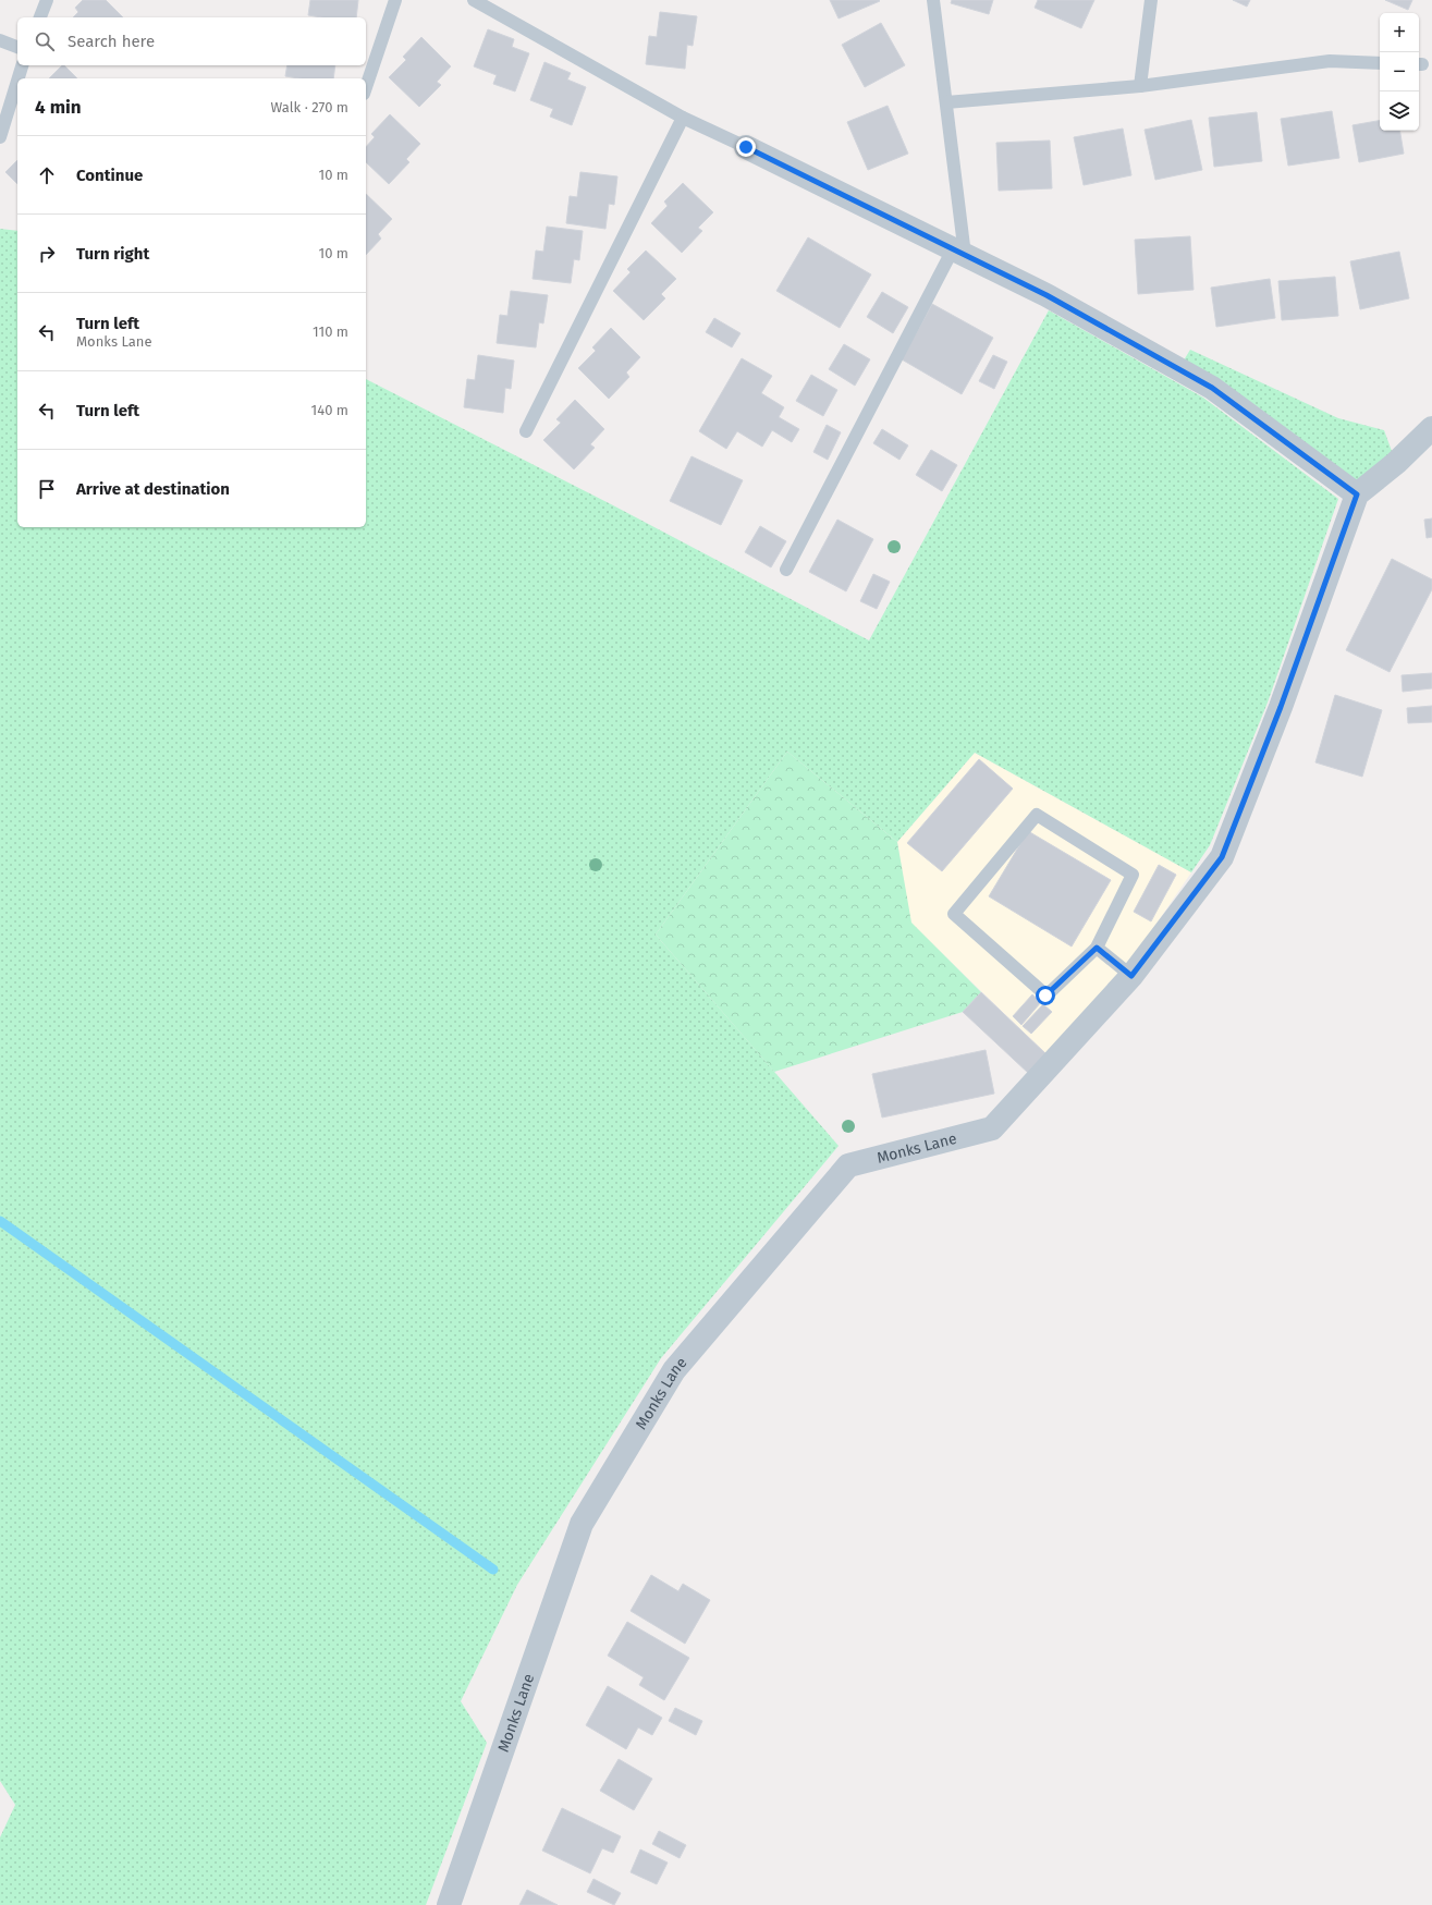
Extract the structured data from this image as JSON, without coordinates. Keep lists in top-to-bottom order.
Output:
{
  "streets": {
    "street": ["Monks Lane"]
  },
  "page": {
    "map_buttons": ["+", "−"],
    "search": "Search here",
    "heading": ["4 min", "Walk · 270 m"],
    "list": [
      ["Continue", "10 m"],
      ["Turn right", "10 m"],
      ["Turn left", "Monks Lane", "110 m"],
      ["Turn left", "140 m"],
      "Arrive at destination"
    ]
  }
}
